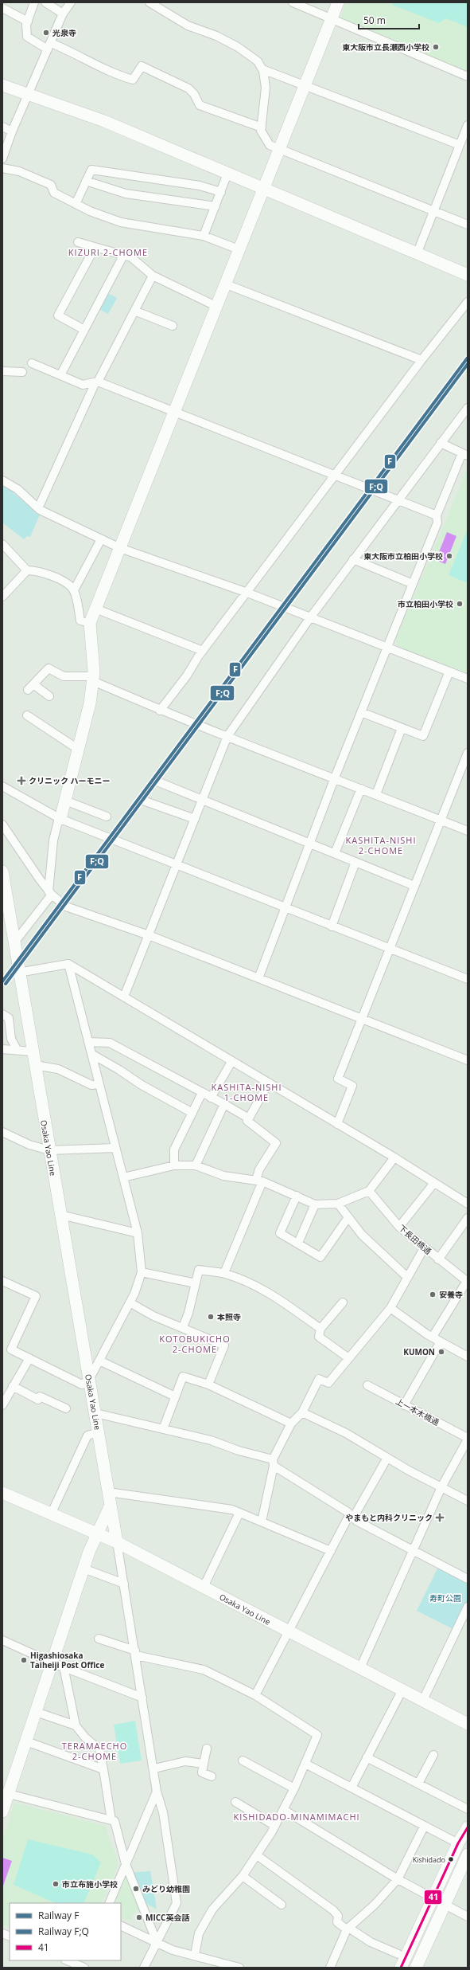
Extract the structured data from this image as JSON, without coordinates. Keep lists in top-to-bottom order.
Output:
{
  "streets": {
    "street": ["Osaka Yao Line", "下長田橋通", "上一本木橋通"]
  },
  "districts": [
    "KIZURI 2-CHOME",
    "KASHITA-NISHI 2-CHOME",
    "KASHITA-NISHI 1-CHOME",
    "KOTOBUKICHO 2-CHOME",
    "TERAMAECHO 2-CHOME",
    "KISHIDADO-MINAMIMACHI"
  ],
  "parks": ["寿町公園"],
  "places": {
    "other": [
      "光泉寺",
      "東大阪市立長瀬西小学校",
      "東大阪市立柏田小学校",
      "市立柏田小学校",
      "安養寺",
      "本照寺",
      "KUMON",
      "Higashiosaka Taiheiji Post Office",
      "Kishidado",
      "市立布施小学校",
      "みどり幼稚園",
      "MICC英会話"
    ],
    "health": ["クリニック ハーモニー", "やまもと内科クリニック"]
  },
  "lines": ["rail line F", "rail line F;Q", "transit line 41"],
  "legend": ["Railway F", "Railway F;Q", "41"],
  "scale_bar": "50 m"
}
